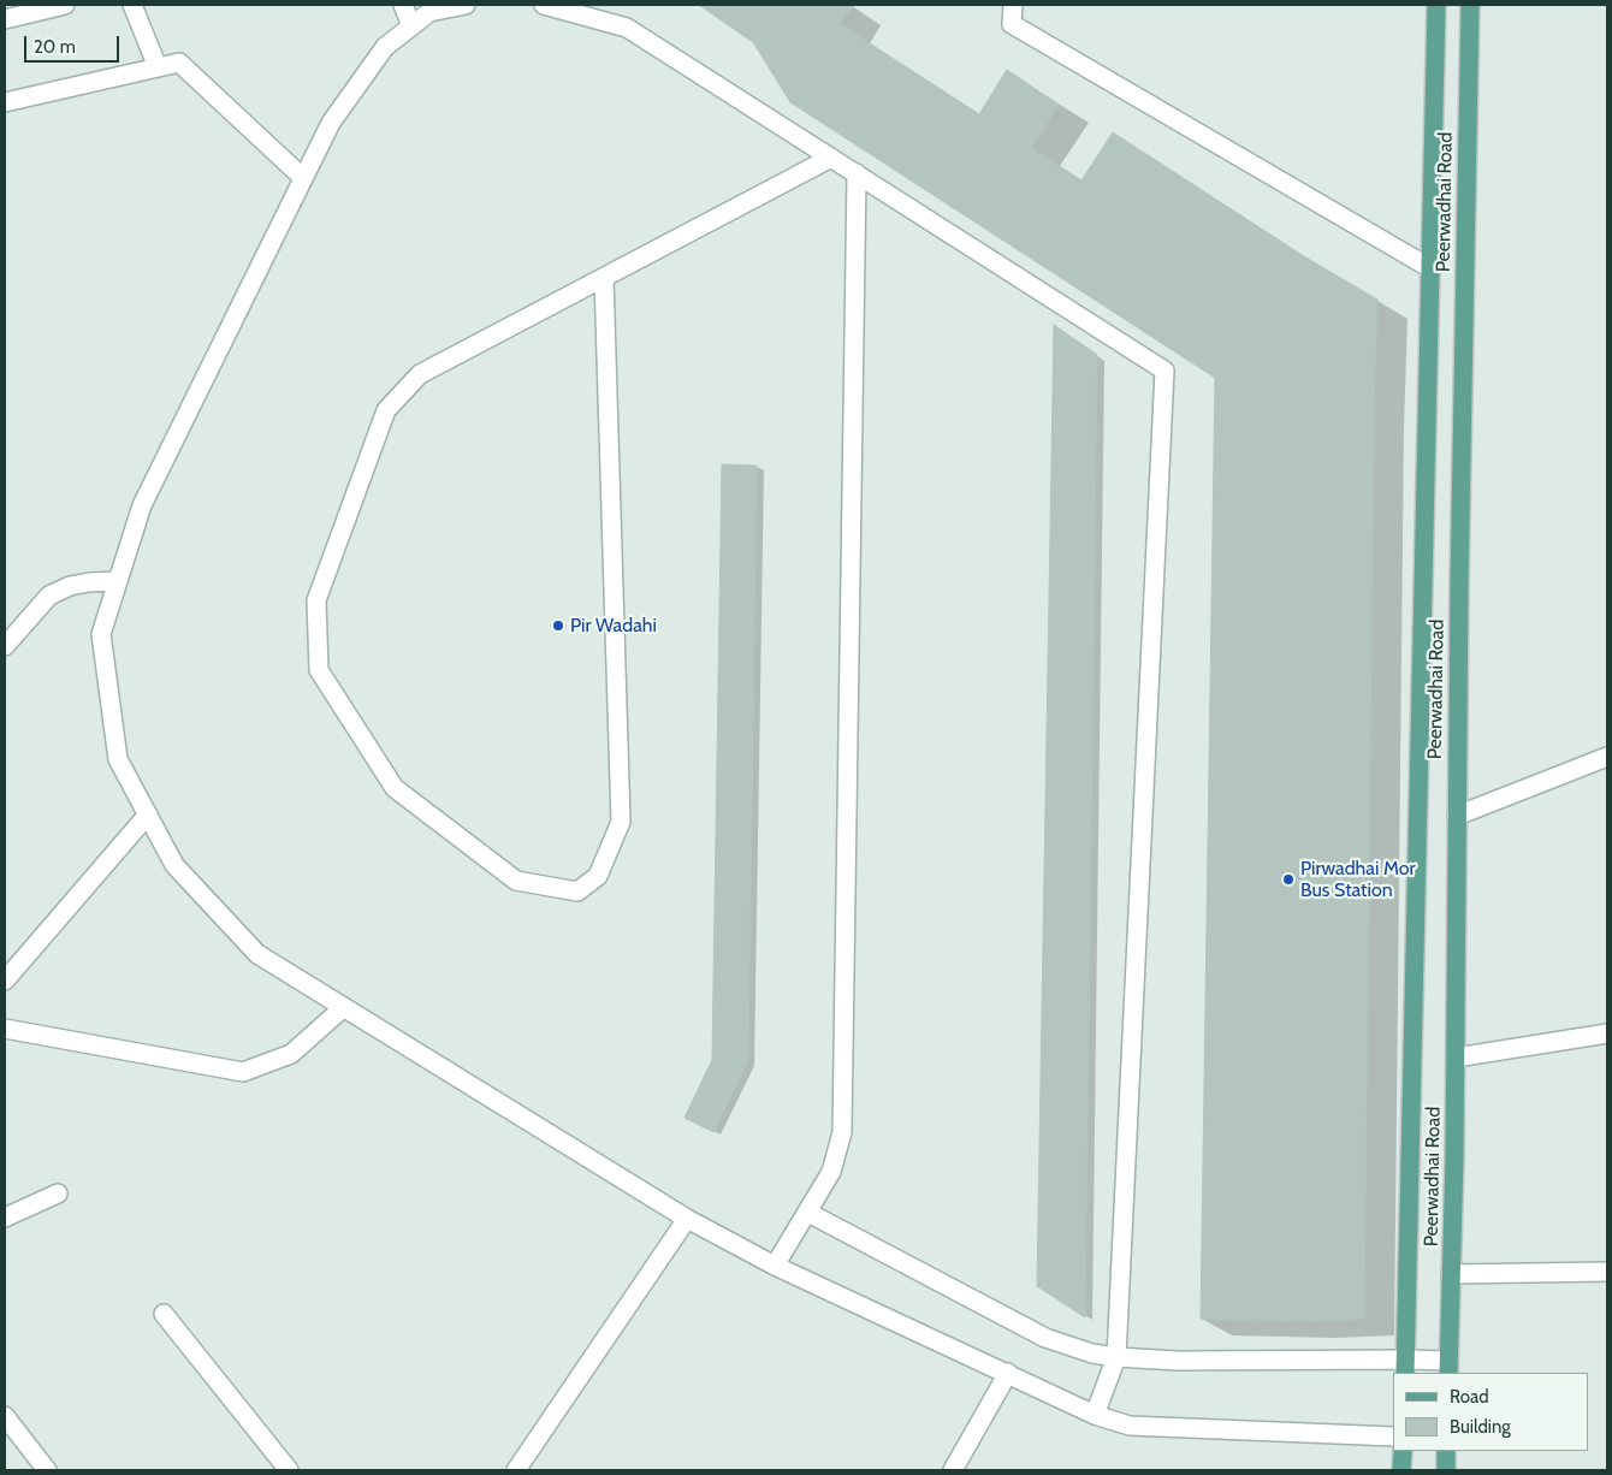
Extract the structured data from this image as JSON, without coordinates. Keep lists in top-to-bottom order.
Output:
{
  "streets": {
    "main road": ["Peerwadhai Road"]
  },
  "places": ["Pir Wadahi", "Pirwadhai Mor Bus Station"],
  "legend": ["Road", "Building"],
  "scale_bar": "20 m"
}
